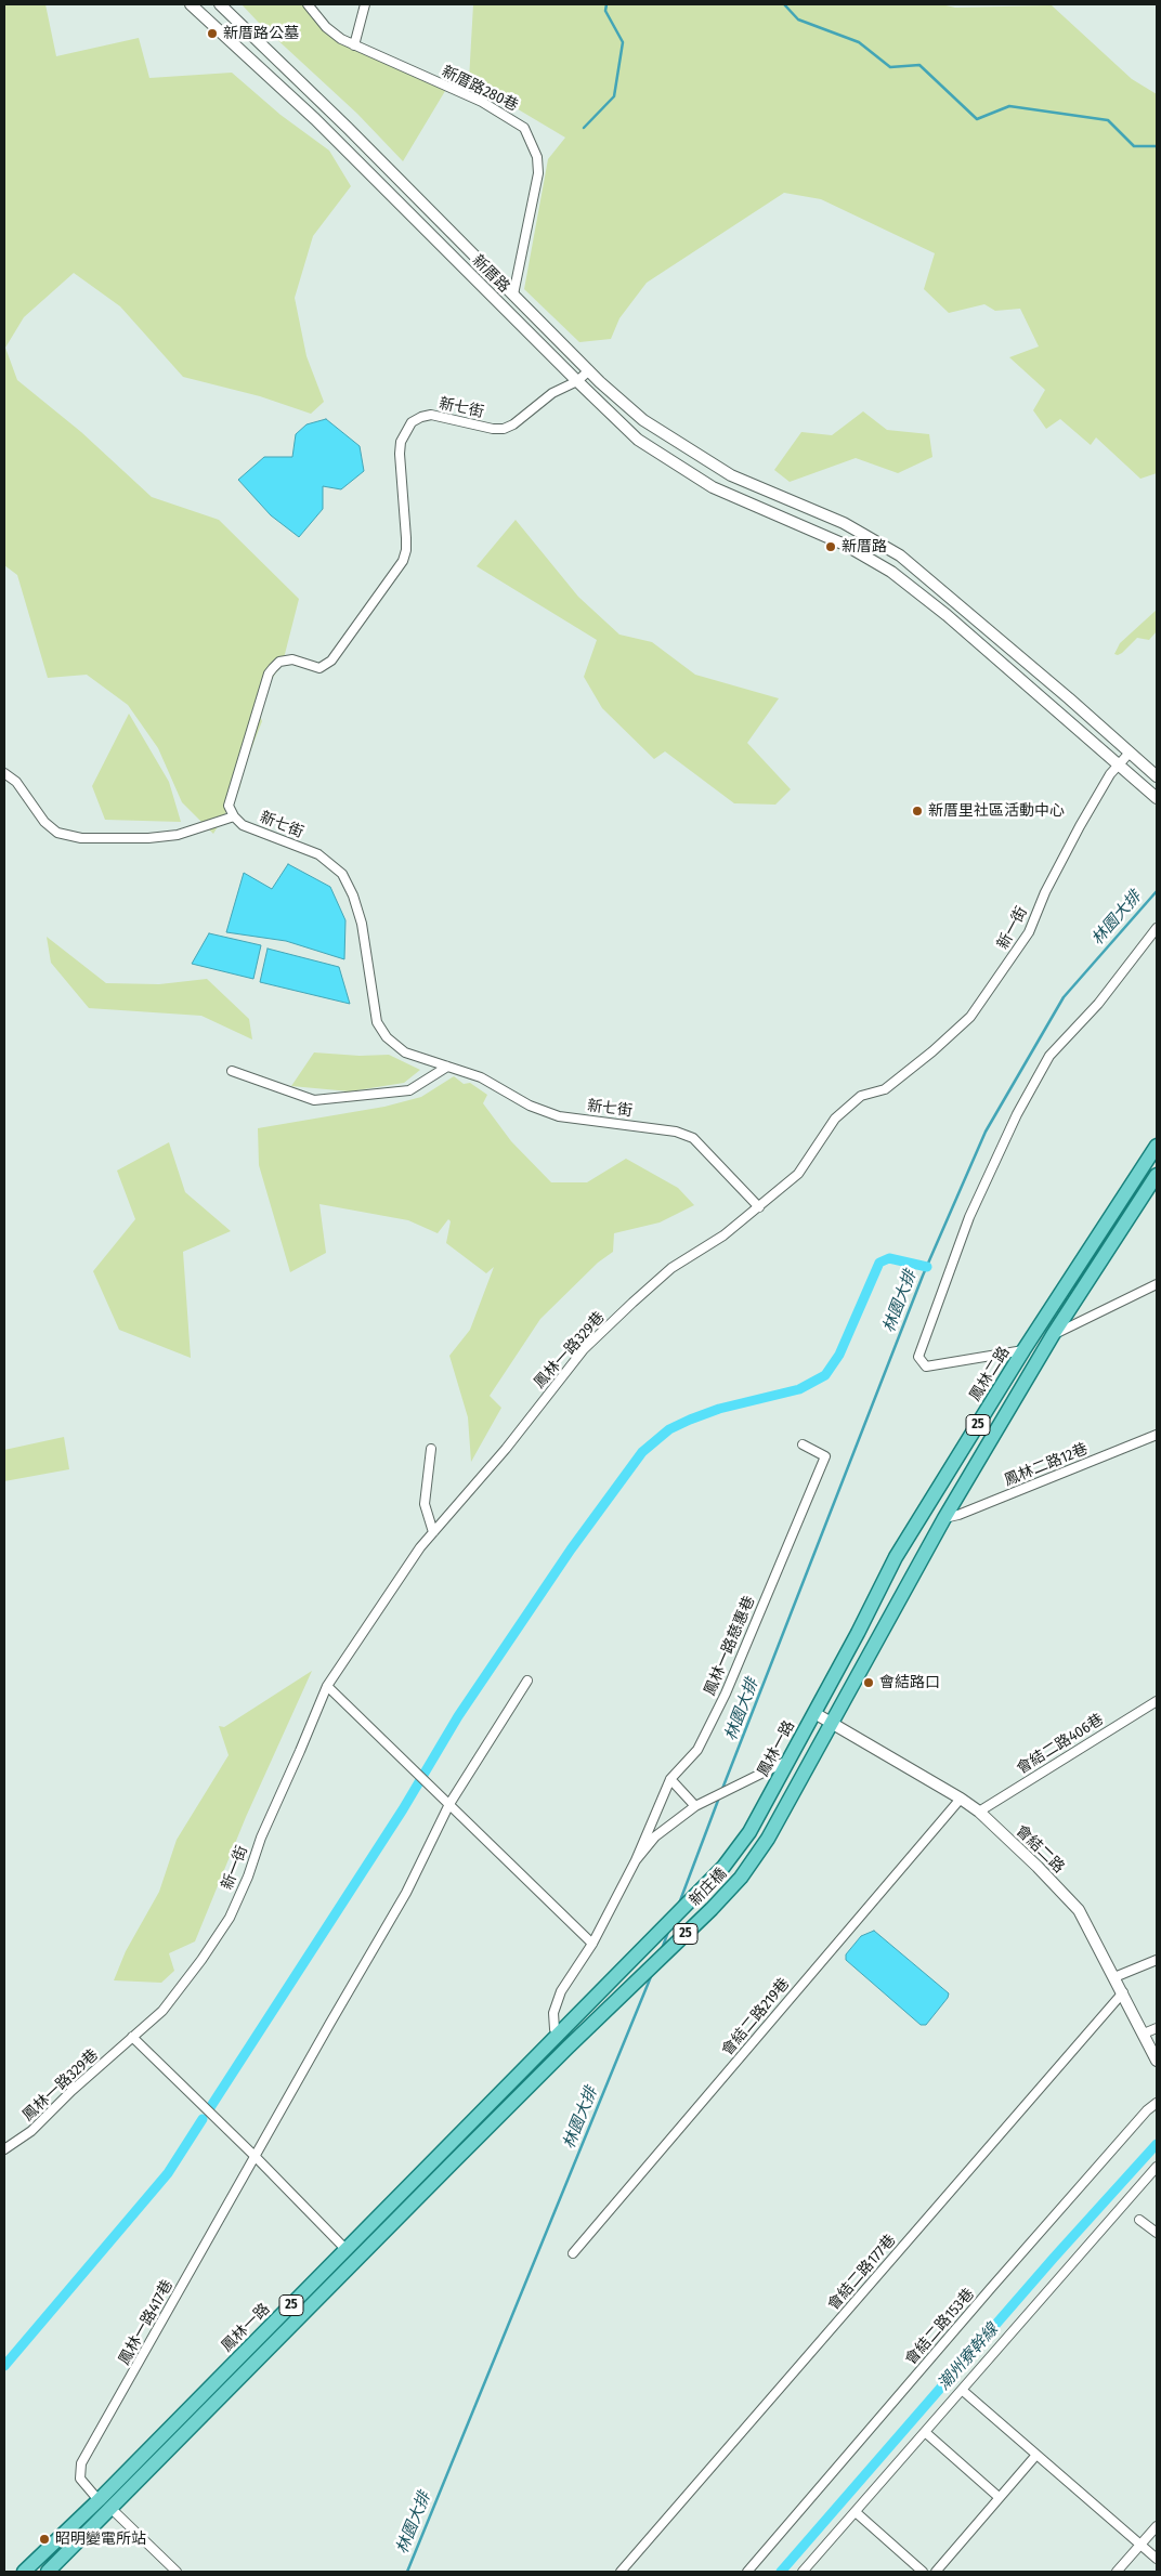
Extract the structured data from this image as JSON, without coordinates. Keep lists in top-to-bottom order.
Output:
{
  "streets": {
    "main road": [
      "鳳林二路",
      "25",
      "鳳林一路",
      "新庄橋"
    ],
    "street": [
      "新厝路280巷",
      "新厝路",
      "新七街",
      "新一街",
      "鳳林一路329巷",
      "鳳林二路12巷",
      "鳳林一路慈惠巷",
      "會結二路406巷",
      "會結二路",
      "會結二路219巷",
      "會結二路177巷",
      "鳳林一路417巷",
      "會結二路153巷"
    ]
  },
  "crossings": [
    ["新厝路280巷", "新厝路"],
    ["新厝路", "新七街"],
    ["新厝路", "新一街"],
    ["新七街", "鳳林一路329巷"],
    ["新一街", "鳳林一路329巷"],
    ["鳳林二路", "鳳林一路"],
    ["鳳林二路", "會結二路"],
    ["25", "鳳林二路12巷"],
    ["25", "會結二路"],
    ["25", "新庄橋"],
    ["會結二路406巷", "會結二路"],
    ["鳳林一路", "會結二路"],
    ["鳳林一路", "新庄橋"],
    ["鳳林一路", "鳳林一路417巷"],
    ["會結二路", "新庄橋"],
    ["會結二路", "會結二路219巷"],
    ["會結二路", "會結二路177巷"]
  ],
  "water": ["林園大排", "潮州寮幹線"],
  "places": [
    "新厝路公墓",
    "新厝路",
    "新厝里社區活動中心",
    "會結路口",
    "昭明變電所站"
  ]
}
